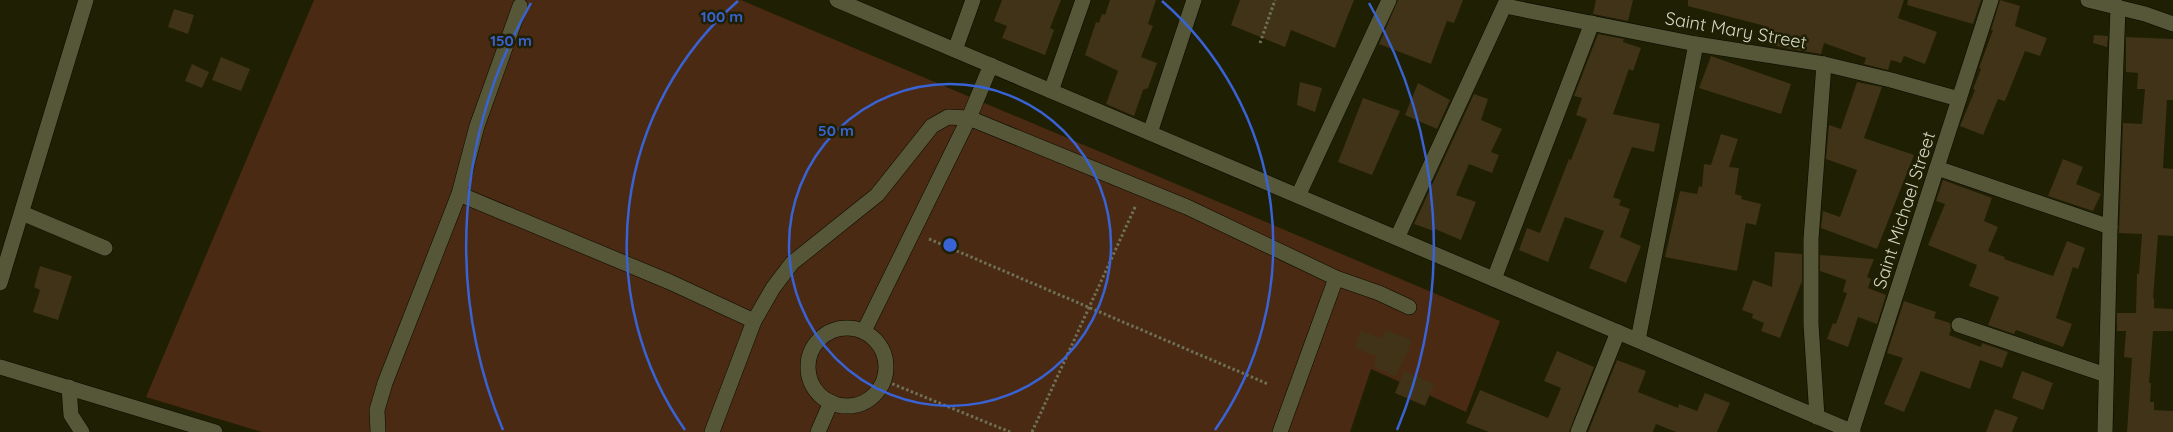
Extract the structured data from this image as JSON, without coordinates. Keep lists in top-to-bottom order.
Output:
{
  "streets": {
    "street": ["Saint Mary Street", "Saint Michael Street"]
  },
  "crossings": [
    ["Saint Mary Street", "Saint Michael Street"]
  ],
  "rings": ["100 m", "150 m", "50 m"]
}
